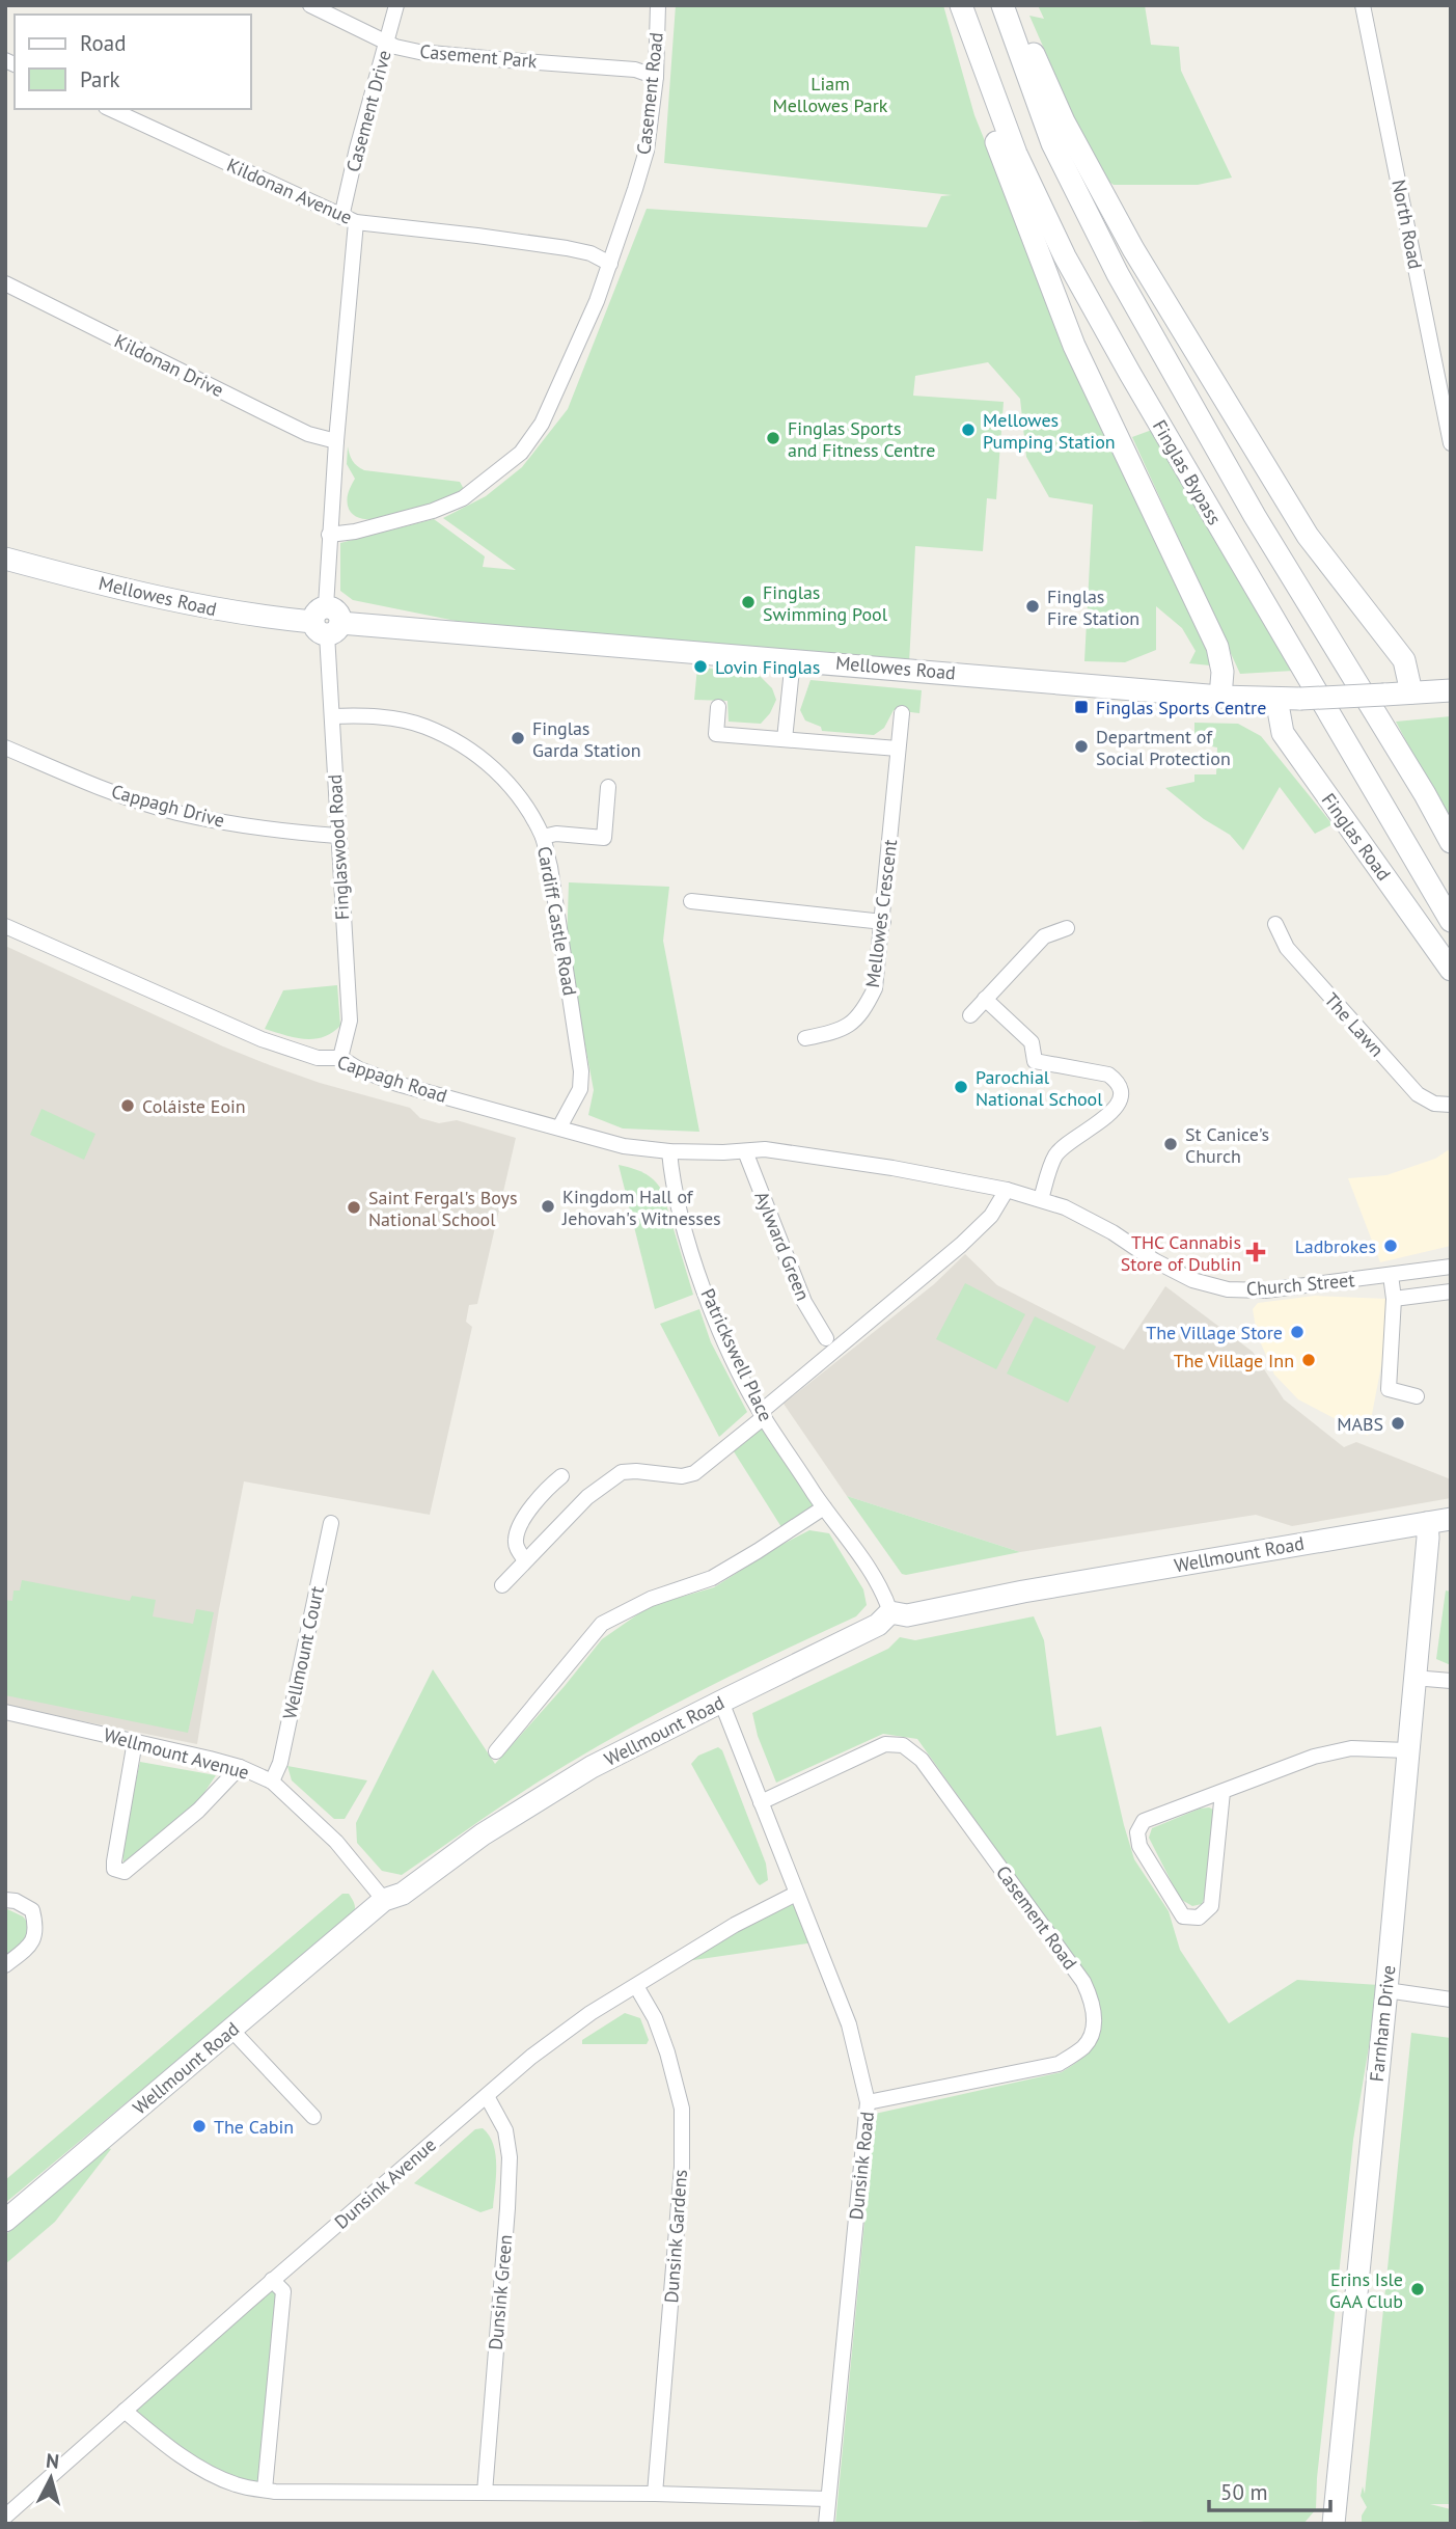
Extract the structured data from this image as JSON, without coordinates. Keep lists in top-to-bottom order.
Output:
{
  "streets": {
    "main road": [
      "Finglas Bypass",
      "Mellowes Road",
      "Finglas Road",
      "Wellmount Road",
      "Farnham Drive"
    ],
    "street": [
      "Casement Park",
      "Casement Road",
      "Casement Drive",
      "Kildonan Avenue",
      "North Road",
      "Kildonan Drive",
      "Cappagh Drive",
      "Finglaswood Road",
      "Mellowes Crescent",
      "Cardiff Castle Road",
      "The Lawn",
      "Cappagh Road",
      "Aylward Green",
      "Church Street",
      "Patrickswell Place",
      "Wellmount Court",
      "Wellmount Avenue",
      "Dunsink Road",
      "Dunsink Avenue",
      "Dunsink Gardens",
      "Dunsink Green"
    ]
  },
  "crossings": [
    ["Casement Park", "Casement Road"],
    ["Casement Park", "Casement Drive"],
    ["Casement Road", "Kildonan Avenue"],
    ["Casement Road", "Dunsink Road"],
    ["Casement Drive", "Kildonan Avenue"],
    ["Casement Drive", "Finglaswood Road"],
    ["Kildonan Avenue", "Finglaswood Road"],
    ["Kildonan Drive", "Finglaswood Road"],
    ["Mellowes Road", "Finglas Road"],
    ["Mellowes Road", "Finglaswood Road"],
    ["Cappagh Drive", "Finglaswood Road"],
    ["Finglaswood Road", "Cardiff Castle Road"],
    ["Finglaswood Road", "Cappagh Road"],
    ["Cardiff Castle Road", "Cappagh Road"],
    ["Cappagh Road", "Aylward Green"],
    ["Cappagh Road", "Church Street"],
    ["Cappagh Road", "Patrickswell Place"],
    ["Patrickswell Place", "Wellmount Road"],
    ["Wellmount Road", "Wellmount Avenue"],
    ["Wellmount Road", "Farnham Drive"],
    ["Wellmount Road", "Dunsink Road"],
    ["Wellmount Court", "Wellmount Avenue"],
    ["Dunsink Road", "Dunsink Avenue"],
    ["Dunsink Avenue", "Dunsink Gardens"],
    ["Dunsink Avenue", "Dunsink Green"]
  ],
  "parks": ["Liam Mellowes Park"],
  "places": {
    "other": [
      "Mellowes Pumping Station",
      "Finglas Sports and Fitness Centre",
      "Finglas Swimming Pool",
      "Finglas Fire Station",
      "Lovin Finglas",
      "Finglas Garda Station",
      "Department of Social Protection",
      "Parochial National School",
      "Coláiste Eoin",
      "St Canice's Church",
      "Kingdom Hall of Jehovah's Witnesses",
      "Saint Fergal's Boys National School",
      "Ladbrokes",
      "The Village Store",
      "The Village Inn",
      "MABS",
      "The Cabin",
      "Erins Isle GAA Club"
    ],
    "transit": ["Finglas Sports Centre"],
    "health": ["THC Cannabis Store of Dublin"]
  },
  "legend": ["Road", "Park"],
  "scale_bar": "50 m",
  "north": "top"
}
